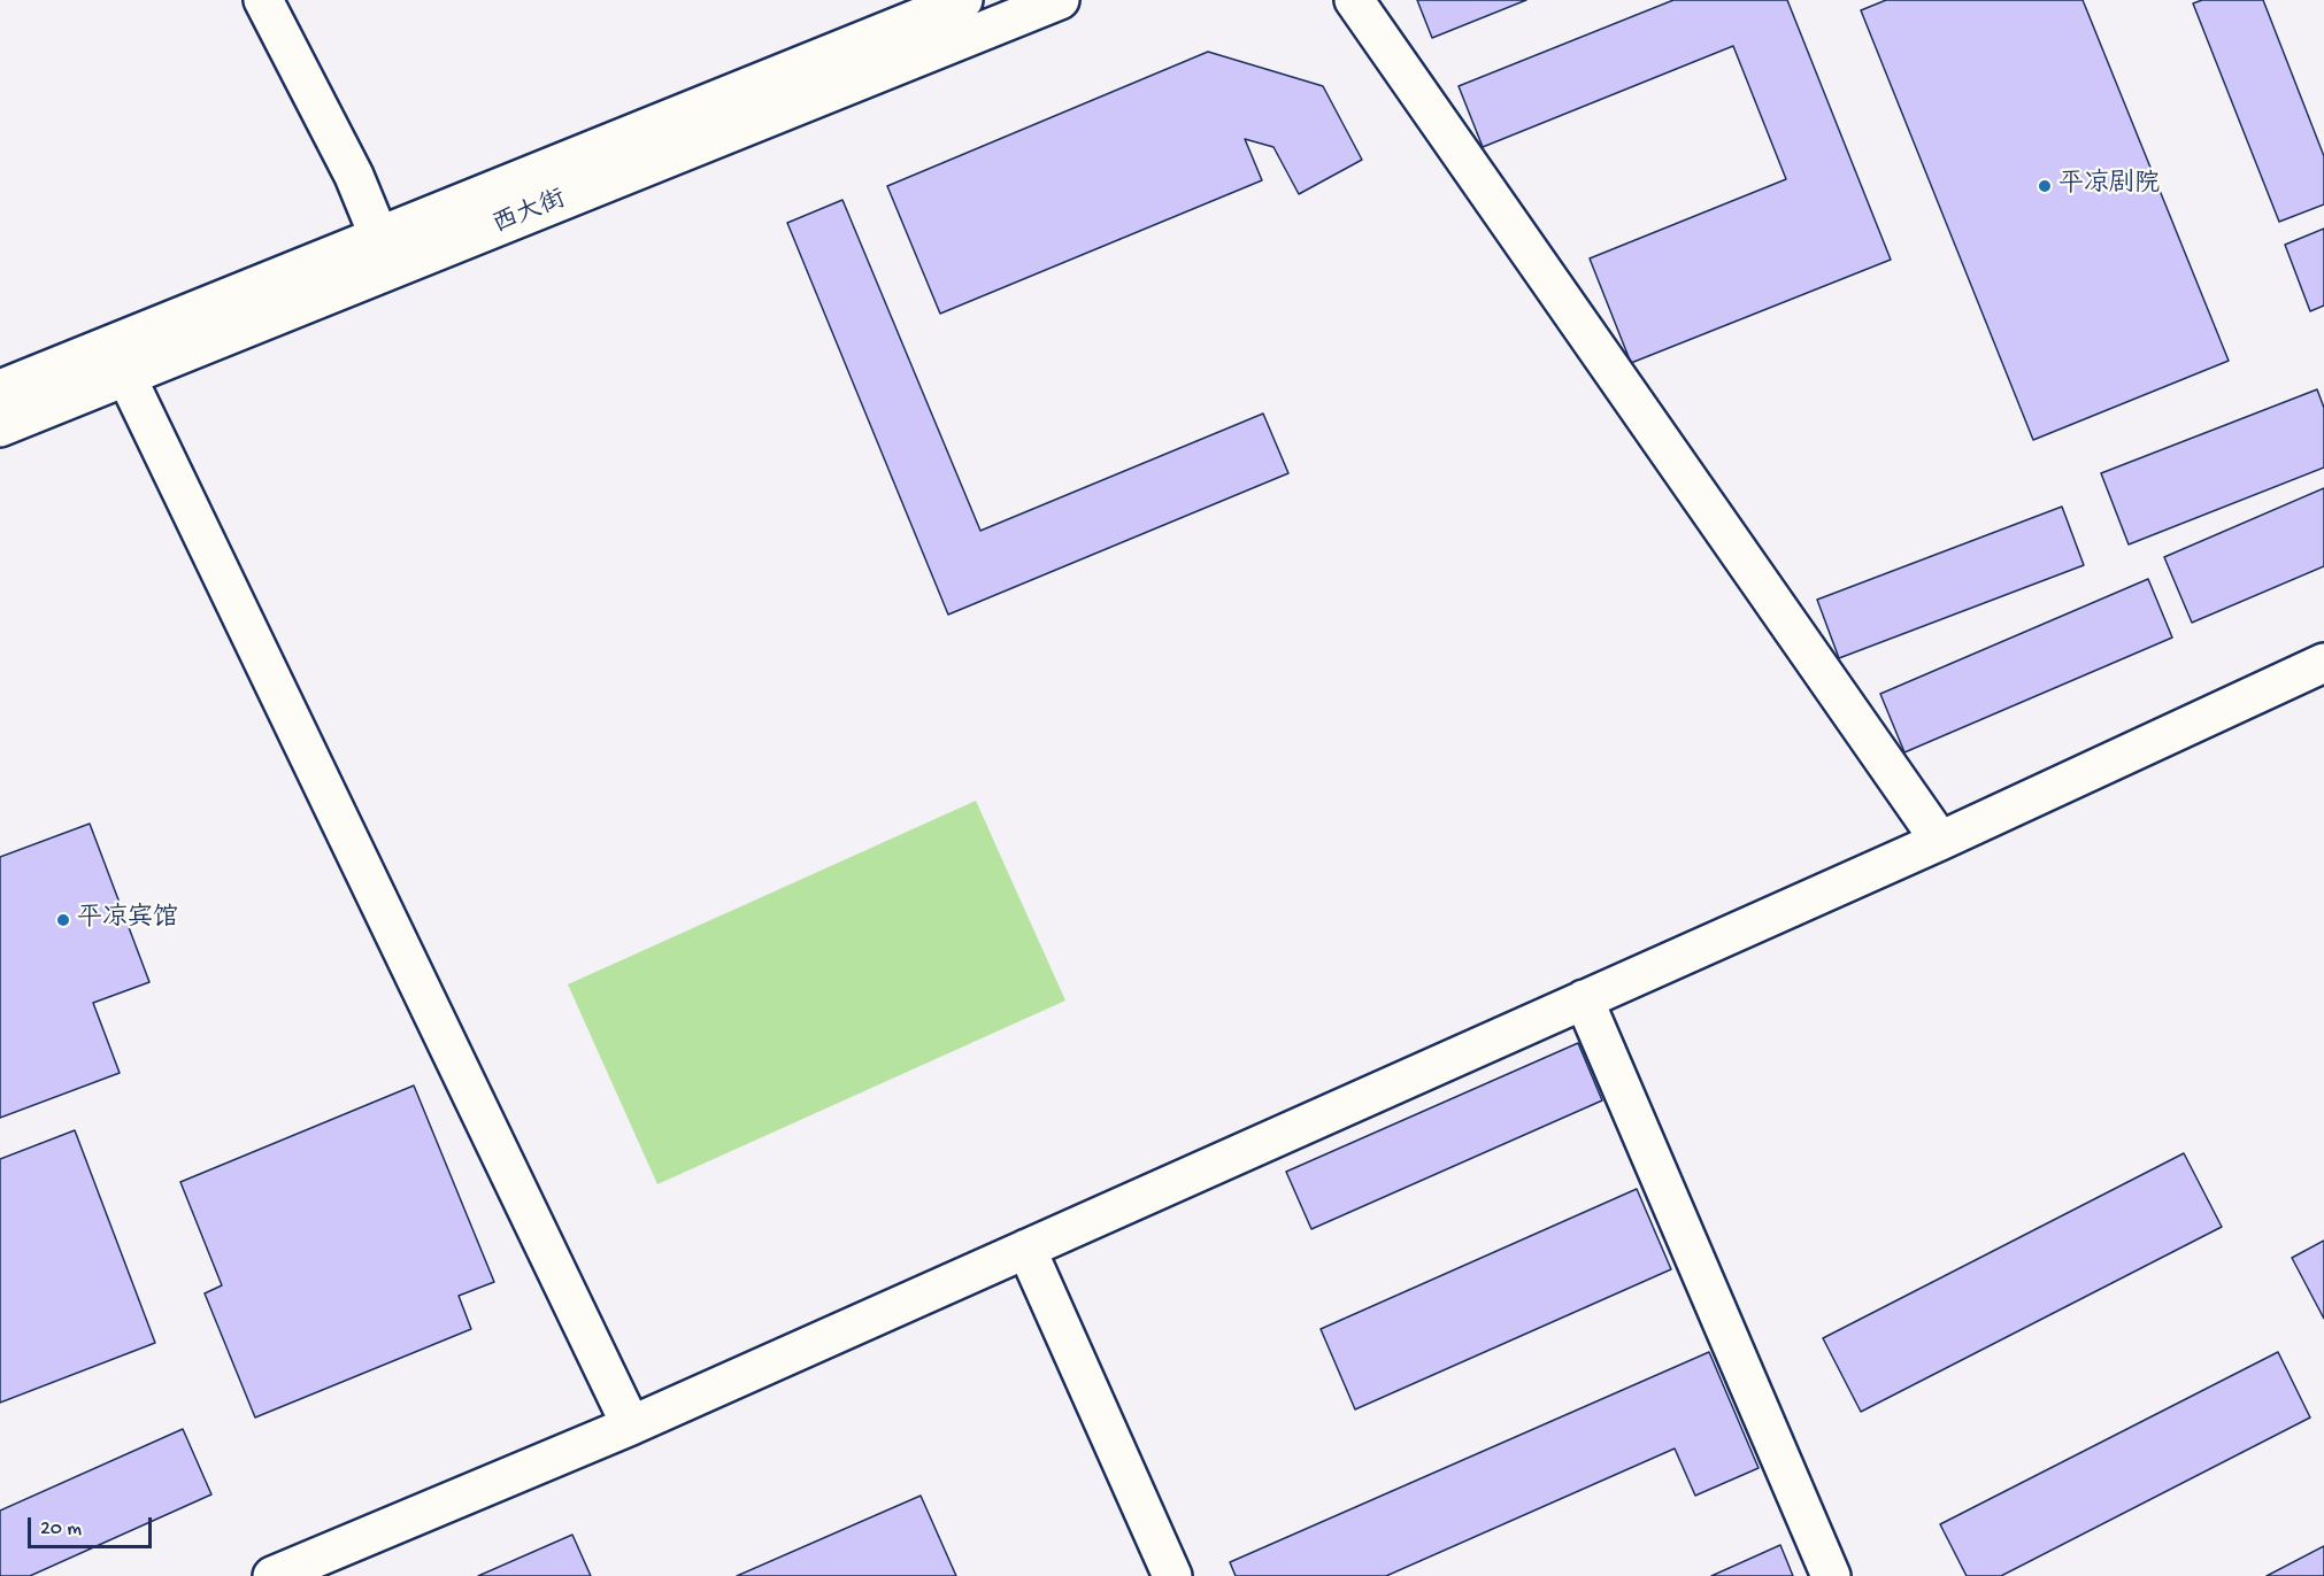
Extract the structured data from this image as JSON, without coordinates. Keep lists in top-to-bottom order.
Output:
{
  "streets": {
    "street": ["西大街"]
  },
  "places": ["平凉剧院", "平凉宾馆"],
  "scale_bar": "20 m"
}
